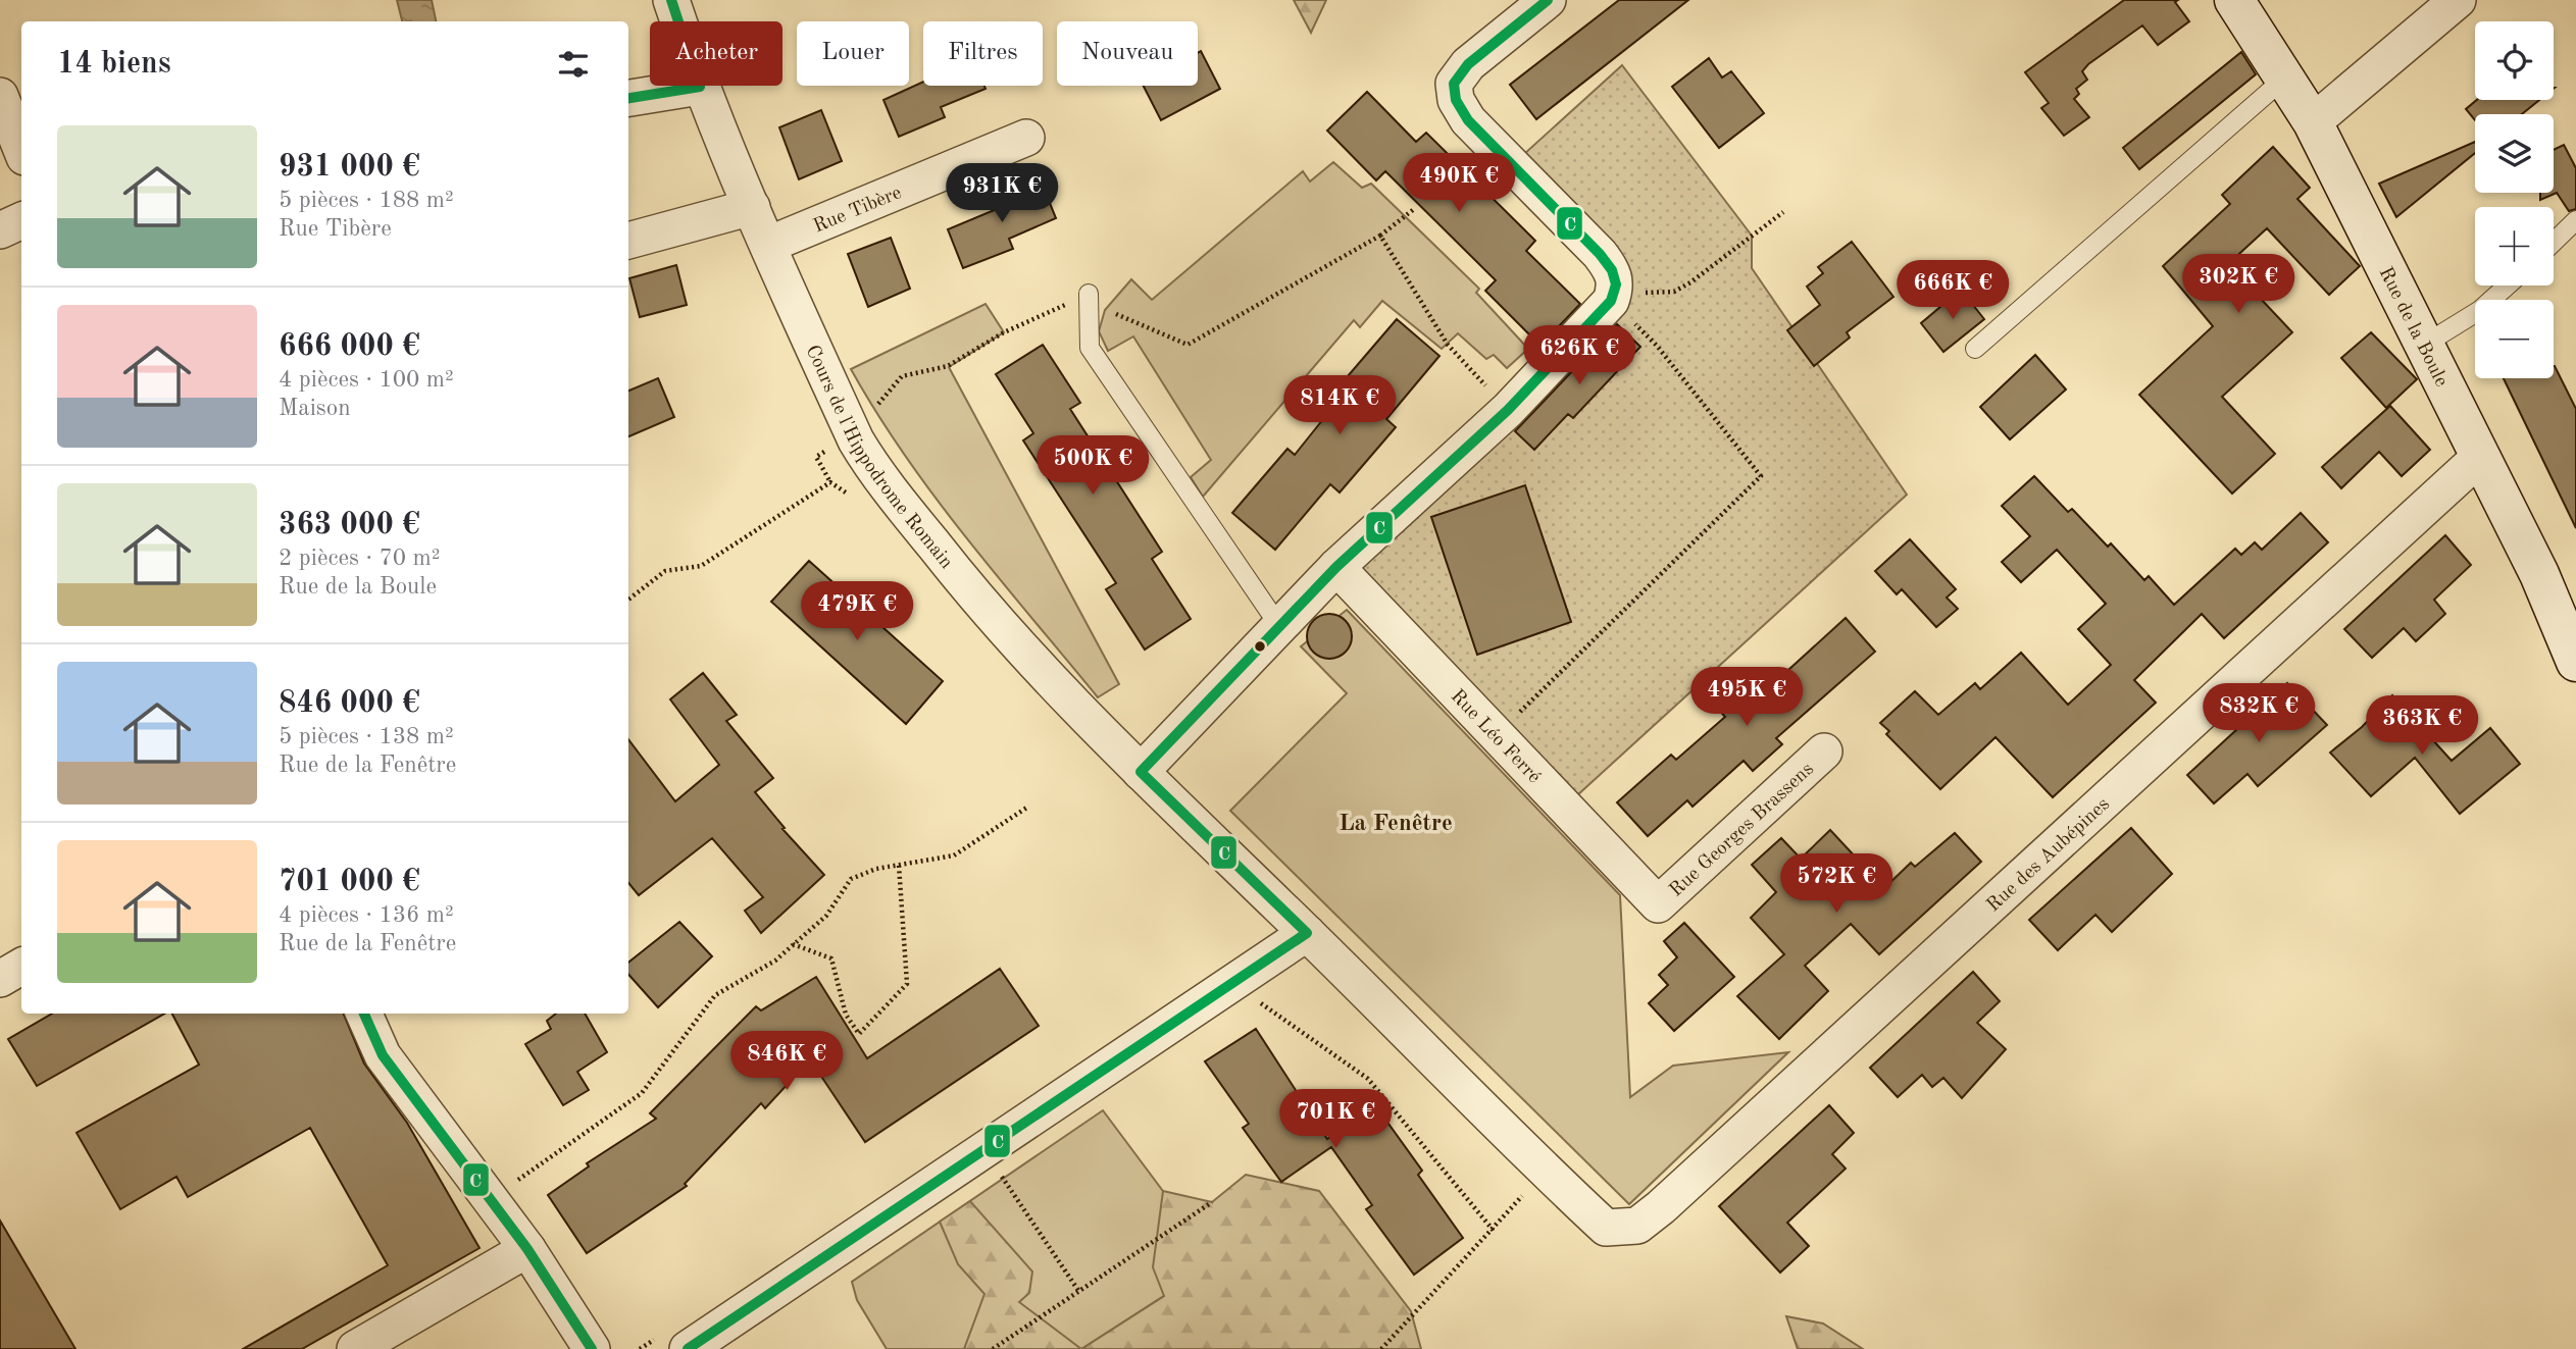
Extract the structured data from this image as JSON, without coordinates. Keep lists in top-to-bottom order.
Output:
{
  "streets": {
    "street": [
      "Rue Tibère",
      "Rue de la Boule",
      "Cours de l'Hippodrome Romain",
      "Rue Léo Ferré",
      "Rue Georges Brassens",
      "Rue des Aubépines"
    ]
  },
  "crossings": [
    ["Rue Tibère", "Cours de l'Hippodrome Romain"],
    ["Rue de la Boule", "Rue des Aubépines"],
    ["Cours de l'Hippodrome Romain", "Rue des Aubépines"],
    ["Rue Léo Ferré", "Rue Georges Brassens"]
  ],
  "districts": ["La Fenêtre"],
  "lines": ["transit line C"],
  "page": {
    "map_buttons": ["+", "−"],
    "chip": [
      "Acheter",
      "Louer",
      "Filtres",
      "Nouveau"
    ],
    "heading": "14 biens",
    "list": [
      {
        "name": "931 000 €",
        "note": "5 pièces · 188 m² · Rue Tibère"
      },
      {
        "name": "666 000 €",
        "note": "4 pièces · 100 m² · Maison"
      },
      {
        "name": "363 000 €",
        "note": "2 pièces · 70 m² · Rue de la Boule"
      },
      {
        "name": "846 000 €",
        "note": "5 pièces · 138 m² · Rue de la Fenêtre"
      },
      {
        "name": "701 000 €",
        "note": "4 pièces · 136 m² · Rue de la Fenêtre"
      }
    ],
    "price": [
      "490K €",
      "931K €",
      "302K €",
      "666K €",
      "626K €",
      "814K €",
      "500K €",
      "479K €",
      "495K €",
      "832K €",
      "363K €",
      "572K €",
      "846K €",
      "701K €"
    ]
  }
}
